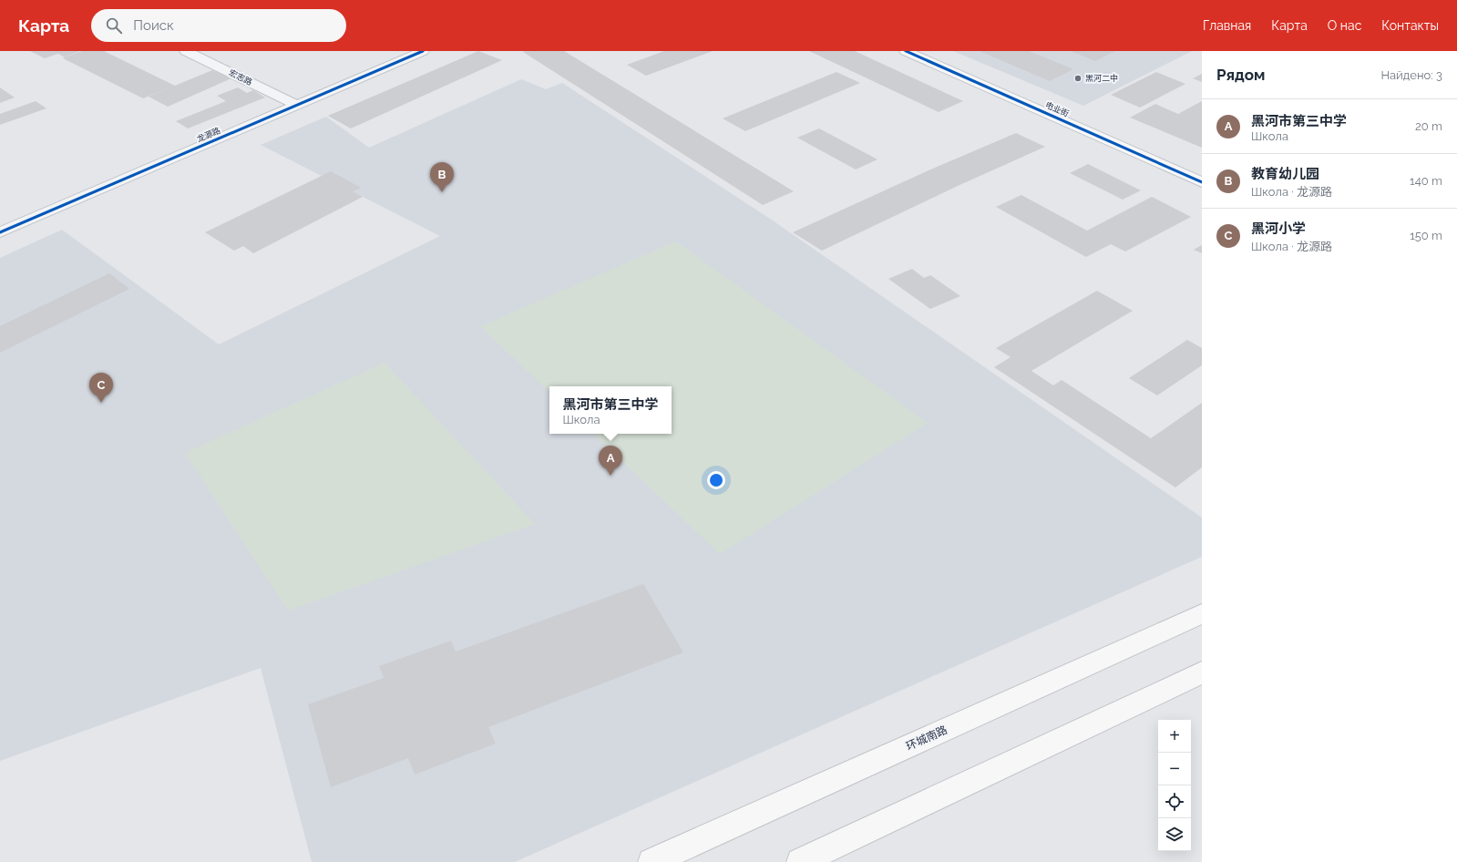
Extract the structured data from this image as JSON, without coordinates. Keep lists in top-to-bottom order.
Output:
{
  "streets": {
    "street": [
      "宏志路",
      "电业街",
      "龙源路",
      "环城南路"
    ]
  },
  "crossings": [
    ["宏志路", "龙源路"]
  ],
  "places": ["黑河二中"],
  "page": {
    "header": "Карта",
    "search": "Поиск",
    "nav": [
      "Главная",
      "Карта",
      "О нас",
      "Контакты"
    ],
    "heading": ["Рядом", "Найдено: 3"],
    "list": [
      {
        "mark": "A",
        "name": "黑河市第三中学",
        "note": "Школа",
        "value": "20 m"
      },
      {
        "mark": "B",
        "name": "教育幼儿园",
        "note": "Школа · 龙源路",
        "value": "140 m"
      },
      {
        "mark": "C",
        "name": "黑河小学",
        "note": "Школа · 龙源路",
        "value": "150 m"
      }
    ],
    "pins": ["B", "C", "A"],
    "popup": ["黑河市第三中学", "Школа"],
    "map_buttons": ["+", "−"]
  }
}
